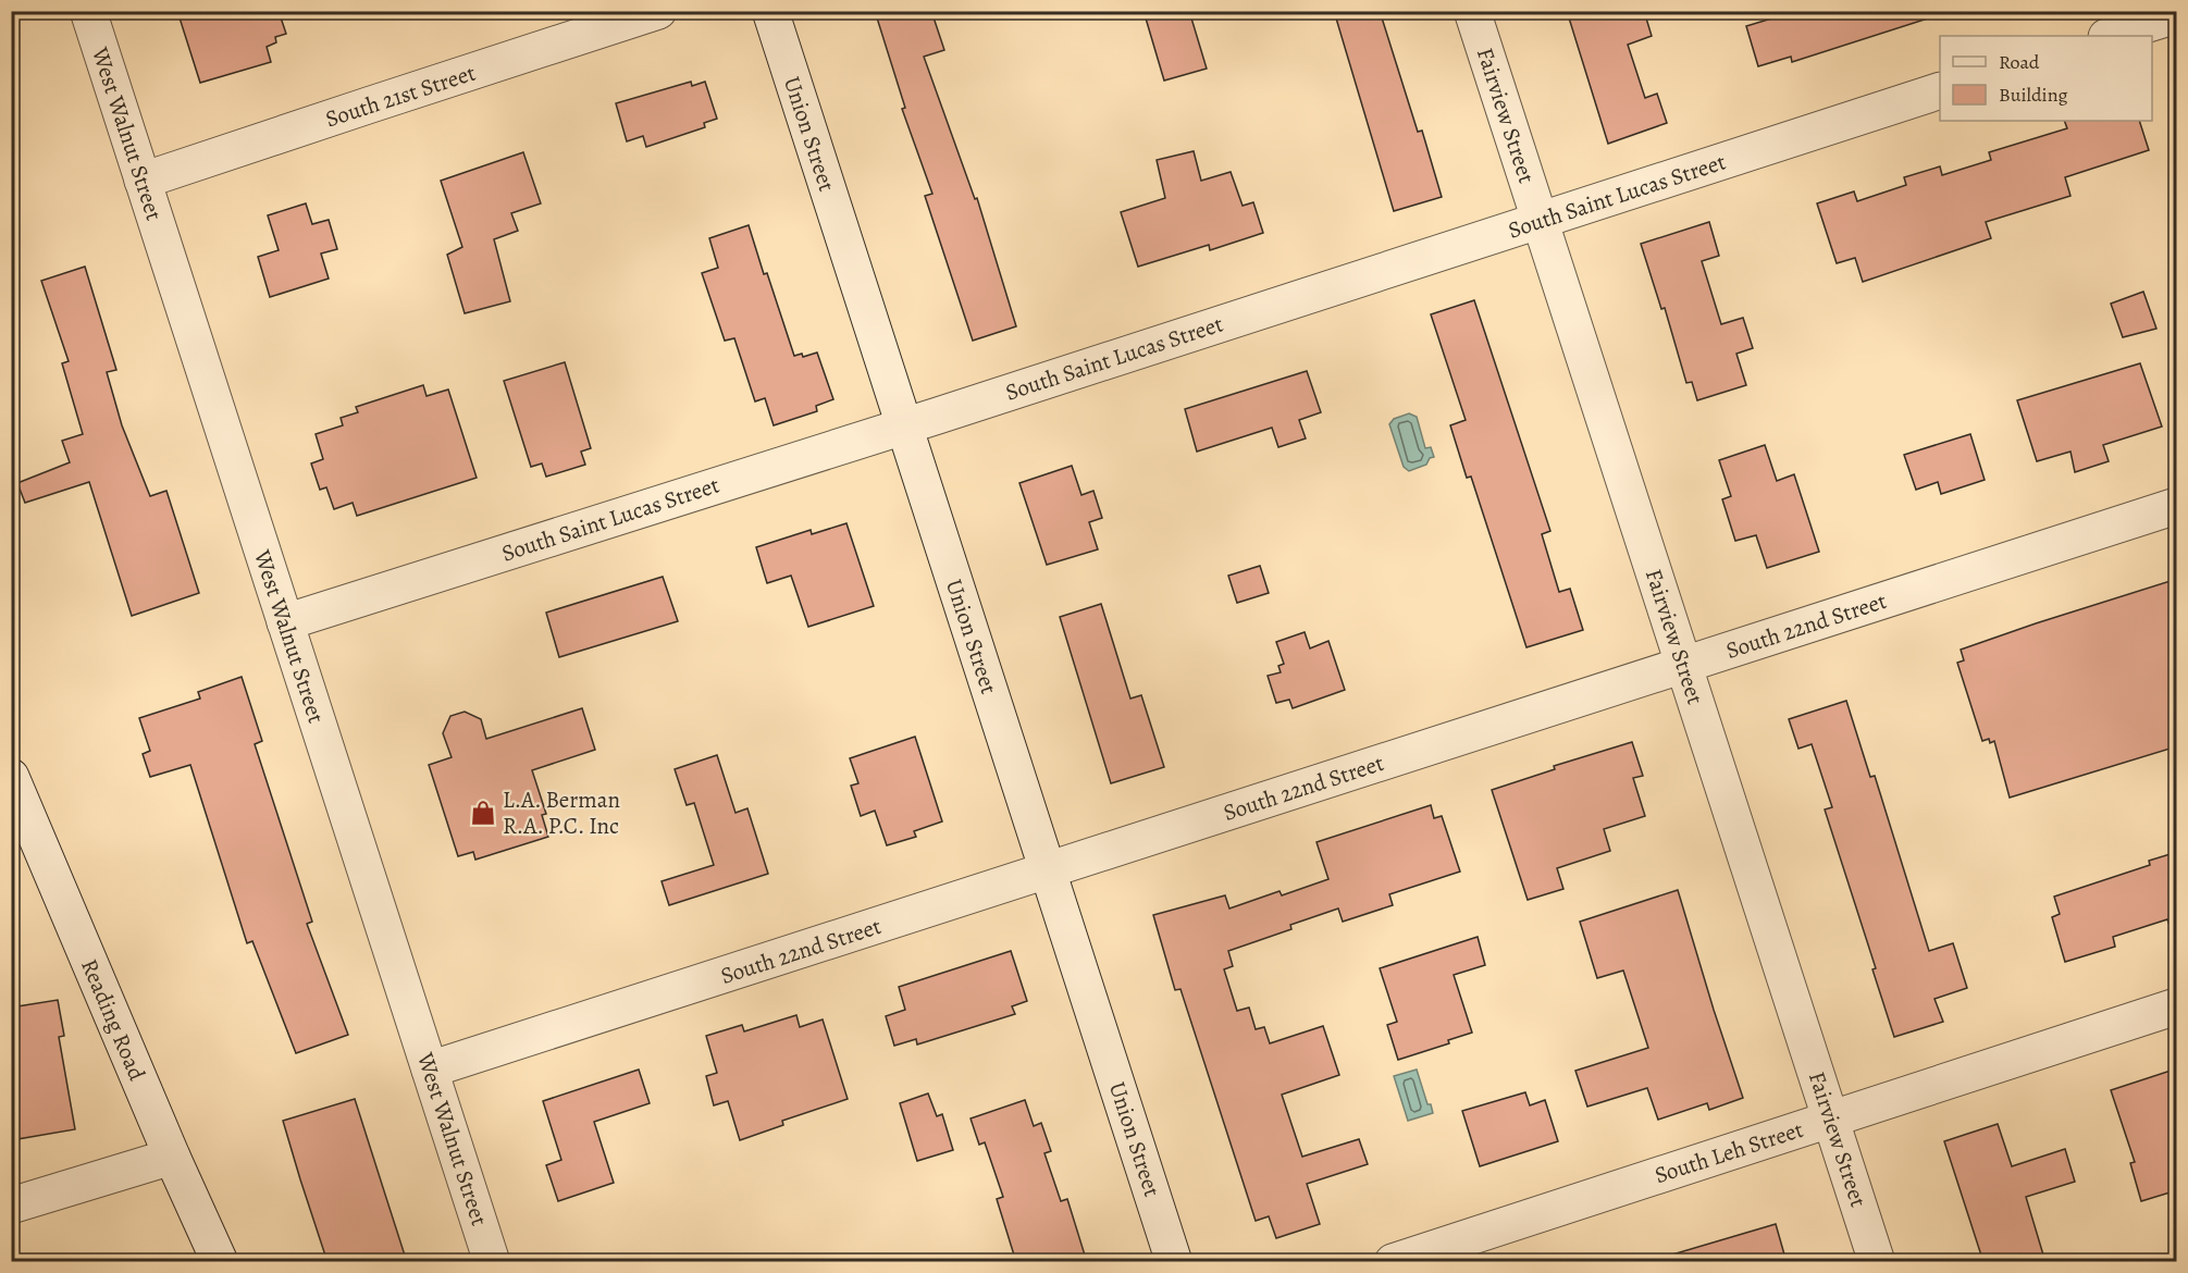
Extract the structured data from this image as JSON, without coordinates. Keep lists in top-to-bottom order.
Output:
{
  "streets": {
    "street": [
      "South 21st Street",
      "Fairview Street",
      "West Walnut Street",
      "Union Street",
      "South Saint Lucas Street",
      "South 22nd Street",
      "Reading Road",
      "South Leh Street"
    ]
  },
  "crossings": [
    ["South 21st Street", "West Walnut Street"],
    ["Fairview Street", "South Saint Lucas Street"],
    ["Fairview Street", "South 22nd Street"],
    ["Fairview Street", "South Leh Street"],
    ["West Walnut Street", "South Saint Lucas Street"],
    ["West Walnut Street", "South 22nd Street"],
    ["Union Street", "South Saint Lucas Street"],
    ["Union Street", "South 22nd Street"]
  ],
  "places": {
    "shop": ["L.A. Berman R.A. P.C. Inc"]
  },
  "legend": ["Road", "Building"]
}
